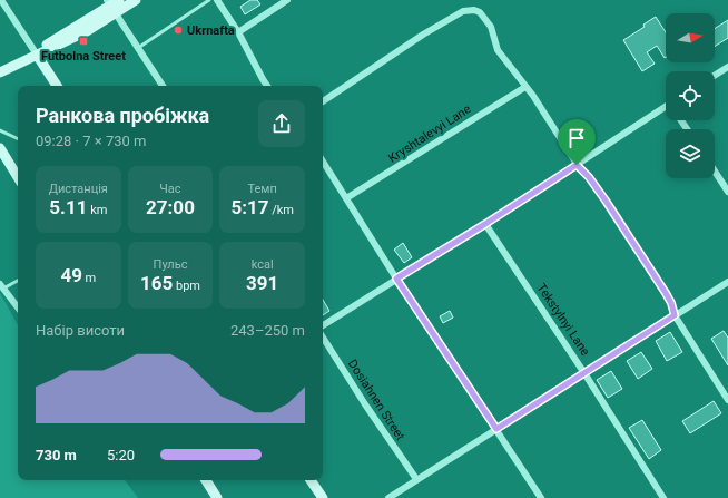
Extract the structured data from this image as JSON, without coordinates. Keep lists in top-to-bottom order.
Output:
{
  "streets": {
    "street": ["Kryshtalevyi Lane", "Tekstylnyi Lane", "Dosiahnen Street"]
  },
  "places": {
    "other": ["Ukrnafta"],
    "transit": ["Futbolna Street"]
  },
  "north": "right",
  "page": {
    "heading": ["Ранкова пробіжка", "09:28 · 7 × 730 m"],
    "stats": [
      ["Дистанція", "5.11 km"],
      ["Час", "27:00"],
      ["Темп", "5:17 /km"],
      ["49 m"],
      ["Пульс", "165 bpm"],
      ["kcal", "391"]
    ],
    "chart": ["Набір висоти", "243–250 m"],
    "list": [
      {
        "name": "730 m",
        "note": "5:20"
      }
    ]
  }
}
